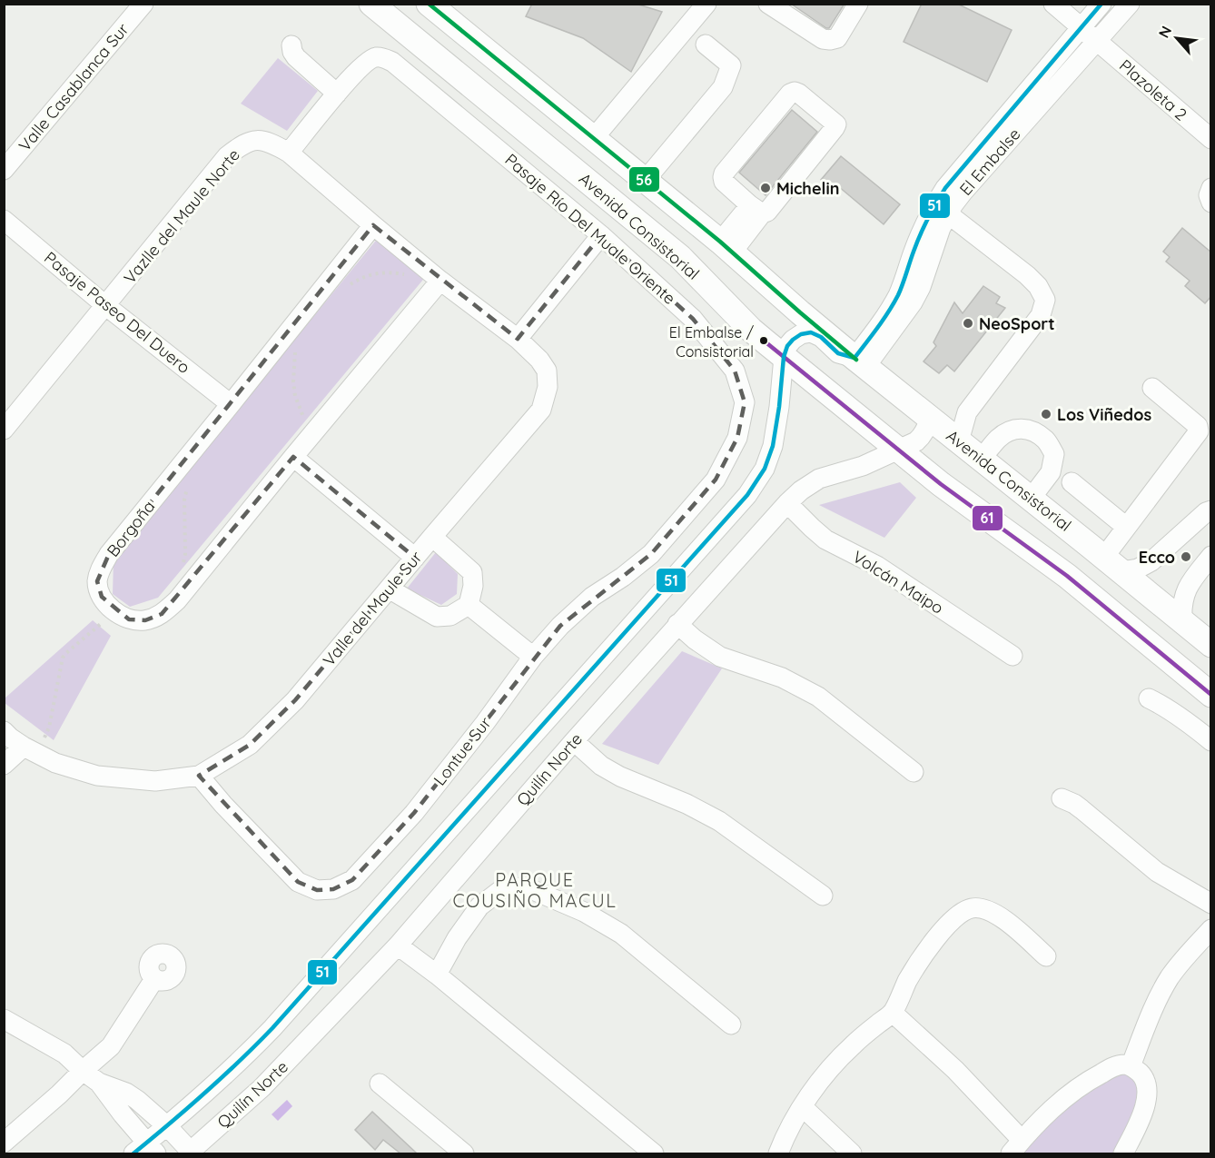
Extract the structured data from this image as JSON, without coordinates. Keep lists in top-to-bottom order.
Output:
{
  "streets": {
    "main road": ["Avenida Consistorial"],
    "street": [
      "Valle Casablanca Sur",
      "Plazoleta 2",
      "El Embalse",
      "Vazlle del Maule Norte",
      "Pasaje Río Del Muale Oriente",
      "Pasaje Paseo Del Duero",
      "Borgoña",
      "Volcán Maipo",
      "Valle del Maule Sur",
      "Lontue Sur",
      "Quilín Norte"
    ]
  },
  "crossings": [
    ["Plazoleta 2", "El Embalse"],
    ["El Embalse", "Avenida Consistorial"],
    ["Vazlle del Maule Norte", "Pasaje Paseo Del Duero"],
    ["Vazlle del Maule Norte", "Borgoña"],
    ["Vazlle del Maule Norte", "Valle del Maule Sur"],
    ["Avenida Consistorial", "Quilín Norte"],
    ["Pasaje Río Del Muale Oriente", "Lontue Sur"],
    ["Pasaje Paseo Del Duero", "Borgoña"],
    ["Volcán Maipo", "Quilín Norte"],
    ["Valle del Maule Sur", "Lontue Sur"]
  ],
  "districts": ["PARQUE COUSIÑO MACUL"],
  "places": [
    "Michelin",
    "NeoSport",
    "El Embalse / Consistorial",
    "Los Viñedos",
    "Ecco"
  ],
  "lines": ["transit line 51", "transit line 56", "transit line 61"],
  "north": "top left"
}
